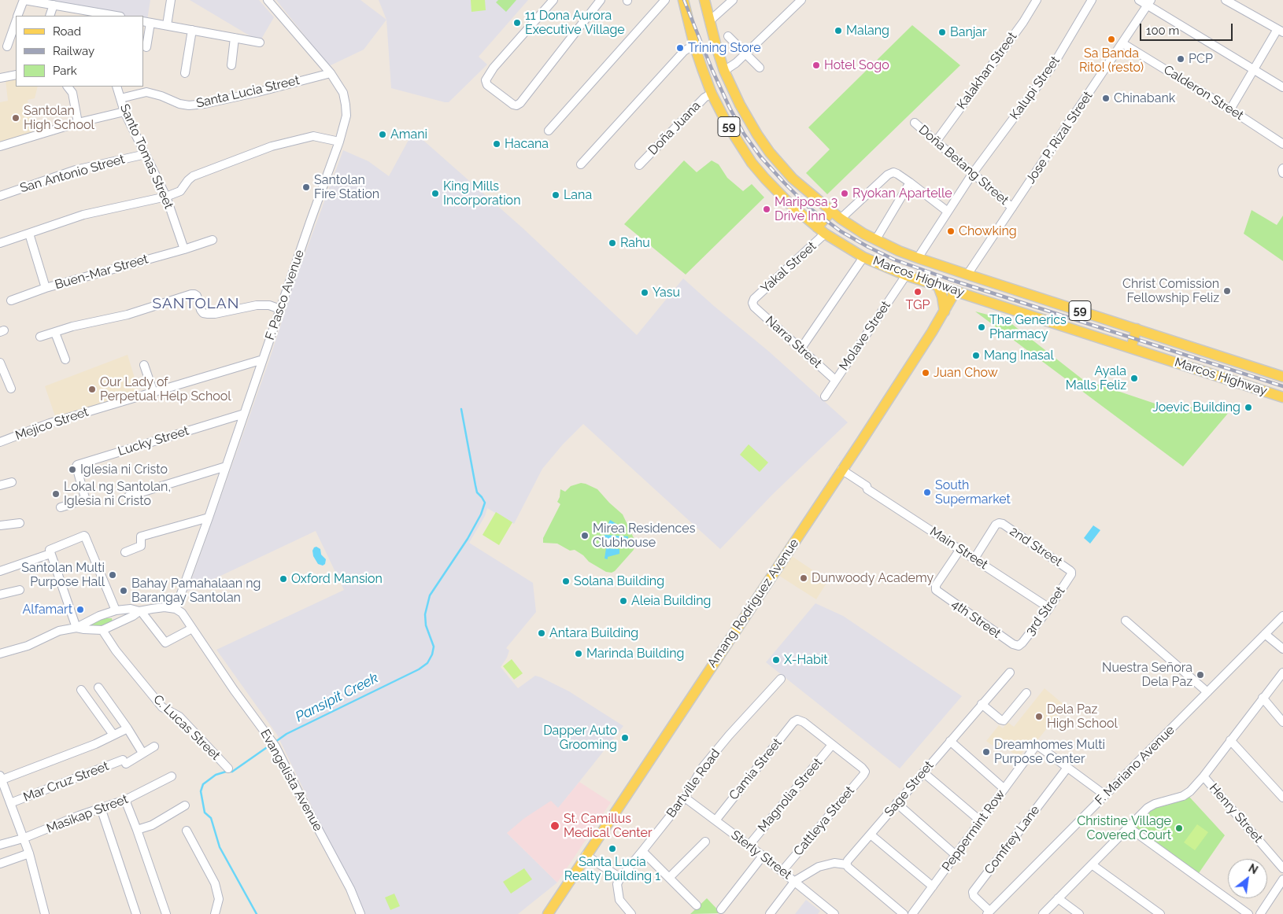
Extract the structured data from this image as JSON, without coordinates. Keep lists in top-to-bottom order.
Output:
{
  "streets": {
    "main road": ["59", "Marcos Highway", "Amang Rodriguez Avenue"],
    "street": [
      "Kalakhan Street",
      "Kalupi Street",
      "Santa Lucia Street",
      "Calderon Street",
      "Doña Juana",
      "Jose P. Rizal Street",
      "Santo Tomas Street",
      "Doña Betang Street",
      "San Antonio Street",
      "Yakal Street",
      "Buen-Mar Street",
      "F. Pasco Avenue",
      "Molave Street",
      "Narra Street",
      "Mejico Street",
      "Lucky Street",
      "2nd Street",
      "Main Street",
      "3rd Street",
      "4th Street",
      "C. Lucas Street",
      "F. Mariano Avenue",
      "Camia Street",
      "Evangelista Avenue",
      "Mar Cruz Street",
      "Bartville Road",
      "Sage Street",
      "Magnolia Street",
      "Henry Street",
      "Masikap Street",
      "Cattleya Street",
      "Peppermint Row",
      "Comfrey Lane",
      "Sterly Street"
    ]
  },
  "crossings": [
    ["Kalakhan Street", "Doña Betang Street"],
    ["Kalupi Street", "Doña Betang Street"],
    ["Santa Lucia Street", "Santo Tomas Street"],
    ["Santa Lucia Street", "F. Pasco Avenue"],
    ["Calderon Street", "Jose P. Rizal Street"],
    ["Doña Juana", "Marcos Highway"],
    ["Jose P. Rizal Street", "Doña Betang Street"],
    ["Jose P. Rizal Street", "Marcos Highway"],
    ["Santo Tomas Street", "San Antonio Street"],
    ["Santo Tomas Street", "Buen-Mar Street"],
    ["Yakal Street", "Marcos Highway"],
    ["Yakal Street", "Narra Street"],
    ["Marcos Highway", "Molave Street"],
    ["Marcos Highway", "Amang Rodriguez Avenue"],
    ["F. Pasco Avenue", "Mejico Street"],
    ["F. Pasco Avenue", "Lucky Street"],
    ["F. Pasco Avenue", "Evangelista Avenue"],
    ["Molave Street", "Narra Street"],
    ["2nd Street", "Main Street"],
    ["2nd Street", "3rd Street"],
    ["Main Street", "Amang Rodriguez Avenue"],
    ["Main Street", "3rd Street"],
    ["Main Street", "4th Street"],
    ["3rd Street", "4th Street"],
    ["F. Mariano Avenue", "Comfrey Lane"],
    ["Camia Street", "Magnolia Street"],
    ["Camia Street", "Cattleya Street"],
    ["Camia Street", "Sterly Street"],
    ["Bartville Road", "Sterly Street"],
    ["Magnolia Street", "Cattleya Street"],
    ["Magnolia Street", "Sterly Street"],
    ["Cattleya Street", "Sterly Street"],
    ["Peppermint Row", "Comfrey Lane"]
  ],
  "districts": ["SANTOLAN"],
  "water": ["Pansipit Creek"],
  "places": [
    "11 Dona Aurora Executive Village",
    "Malang",
    "Banjar",
    "Sa Banda Rito! (resto)",
    "Trining Store",
    "PCP",
    "Hotel Sogo",
    "Chinabank",
    "Santolan High School",
    "Amani",
    "Hacana",
    "Santolan Fire Station",
    "King Mills Incorporation",
    "Ryokan Apartelle",
    "Lana",
    "Mariposa 3 Drive Inn",
    "Chowking",
    "Rahu",
    "Christ Comission Fellowship Feliz",
    "TGP",
    "Yasu",
    "The Generics Pharmacy",
    "Mang Inasal",
    "Juan Chow",
    "Ayala Malls Feliz",
    "Our Lady of Perpetual Help School",
    "Joevic Building",
    "Iglesia ni Cristo",
    "South Supermarket",
    "Lokal ng Santolan, Iglesia ni Cristo",
    "Mirea Residences Clubhouse",
    "Santolan Multi Purpose Hall",
    "Dunwoody Academy",
    "Oxford Mansion",
    "Solana Building",
    "Bahay Pamahalaan ng Barangay Santolan",
    "Aleia Building",
    "Alfamart",
    "Antara Building",
    "Marinda Building",
    "X-Habit",
    "Nuestra Señora Dela Paz",
    "Dela Paz High School",
    "Dapper Auto Grooming",
    "Dreamhomes Multi Purpose Center",
    "St. Camillus Medical Center",
    "Christine Village Covered Court",
    "Santa Lucia Realty Building 1"
  ],
  "legend": ["Road", "Railway", "Park"],
  "scale_bar": "100 m",
  "north": "top right"
}
